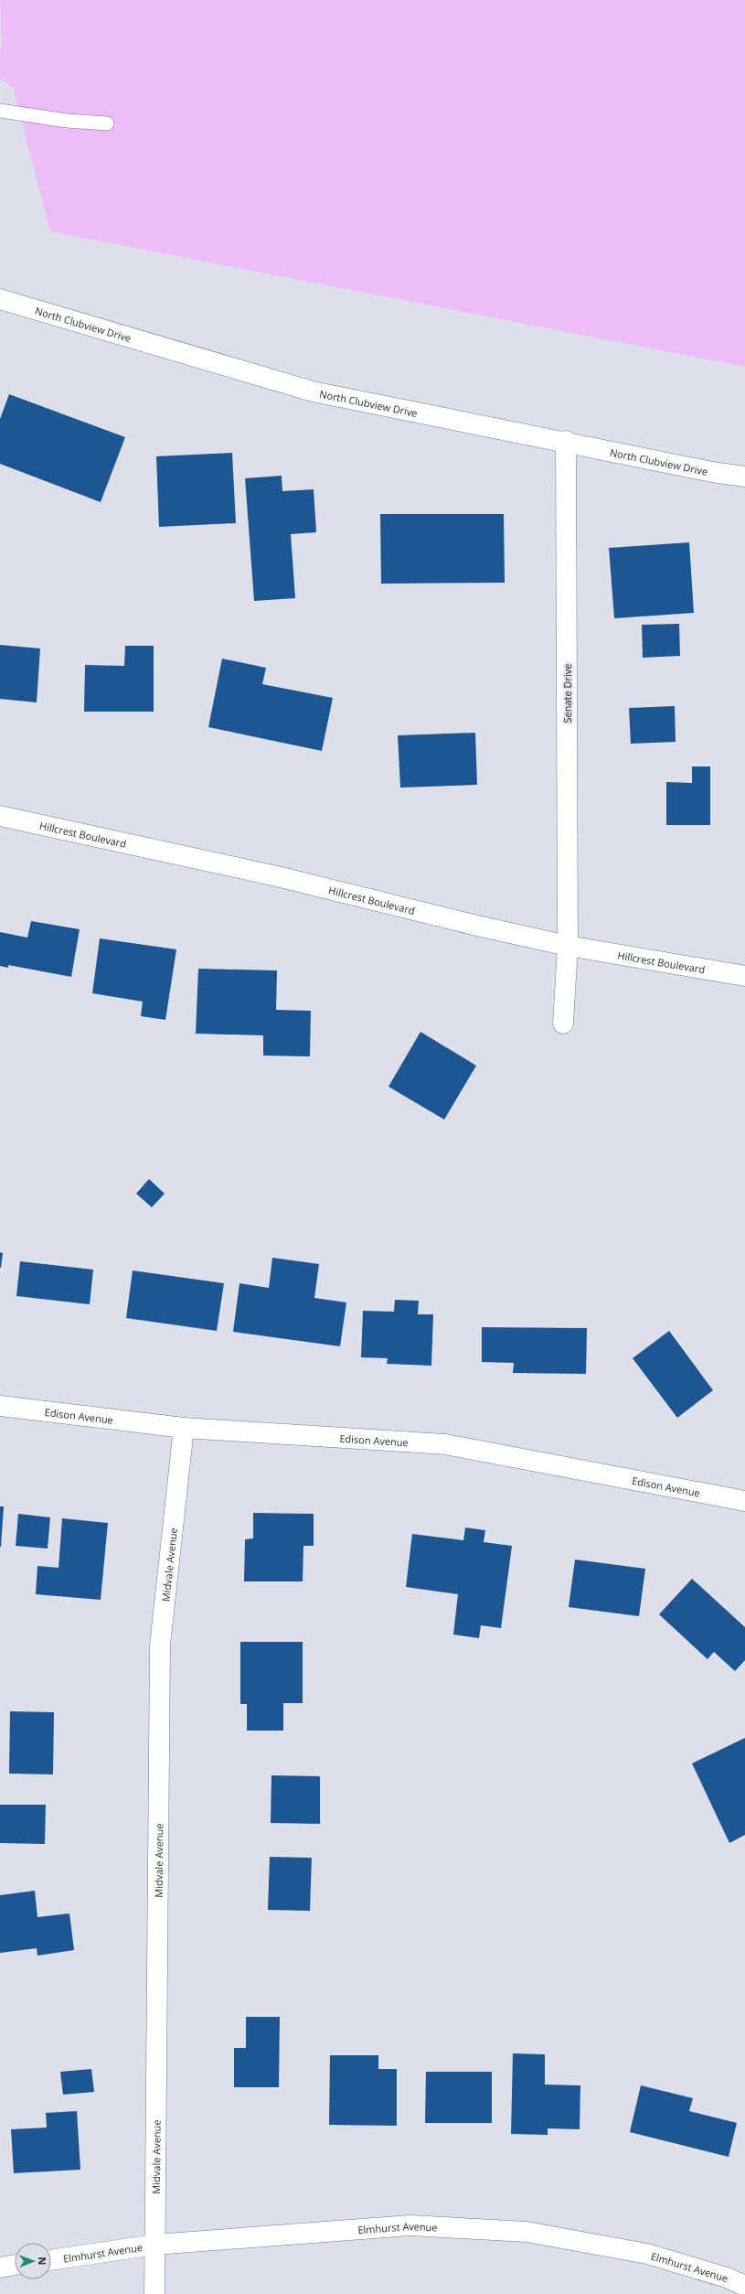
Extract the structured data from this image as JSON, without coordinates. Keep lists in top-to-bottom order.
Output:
{
  "streets": {
    "street": [
      "North Clubview Drive",
      "Senate Drive",
      "Hillcrest Boulevard",
      "Edison Avenue",
      "Midvale Avenue",
      "Elmhurst Avenue"
    ]
  },
  "crossings": [
    ["North Clubview Drive", "Senate Drive"],
    ["Senate Drive", "Hillcrest Boulevard"],
    ["Edison Avenue", "Midvale Avenue"],
    ["Midvale Avenue", "Elmhurst Avenue"]
  ],
  "north": "right"
}
